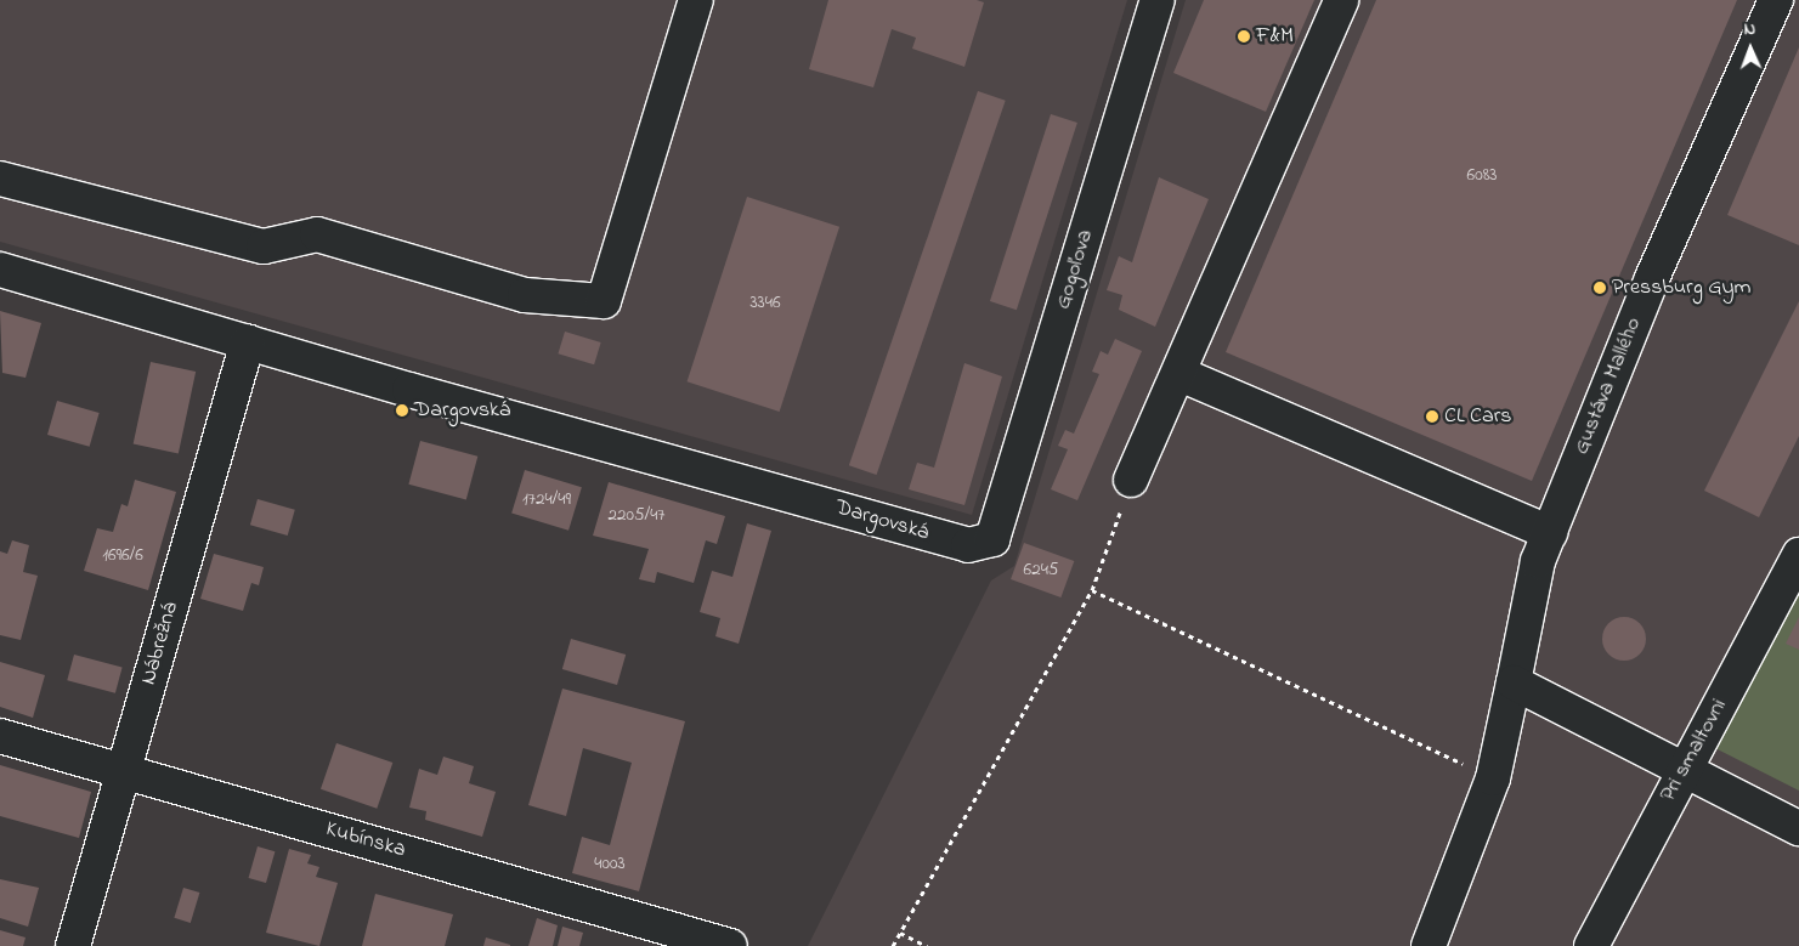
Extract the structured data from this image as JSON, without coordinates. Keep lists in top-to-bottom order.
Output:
{
  "streets": {
    "street": [
      "Gogoľova",
      "Gustáva Mallého",
      "Dargovská",
      "Nábrežná",
      "Pri smaltovni",
      "Kubínska"
    ]
  },
  "crossings": [
    ["Gogoľova", "Dargovská"],
    ["Dargovská", "Nábrežná"],
    ["Nábrežná", "Kubínska"]
  ],
  "places": [
    "F&M",
    "Pressburg Gym",
    "Dargovská",
    "CL Cars"
  ],
  "house_numbers": [
    "6083",
    "3346",
    "1724/49",
    "2205/47",
    "1696/6",
    "6245",
    "4003"
  ],
  "north": "top"
}
